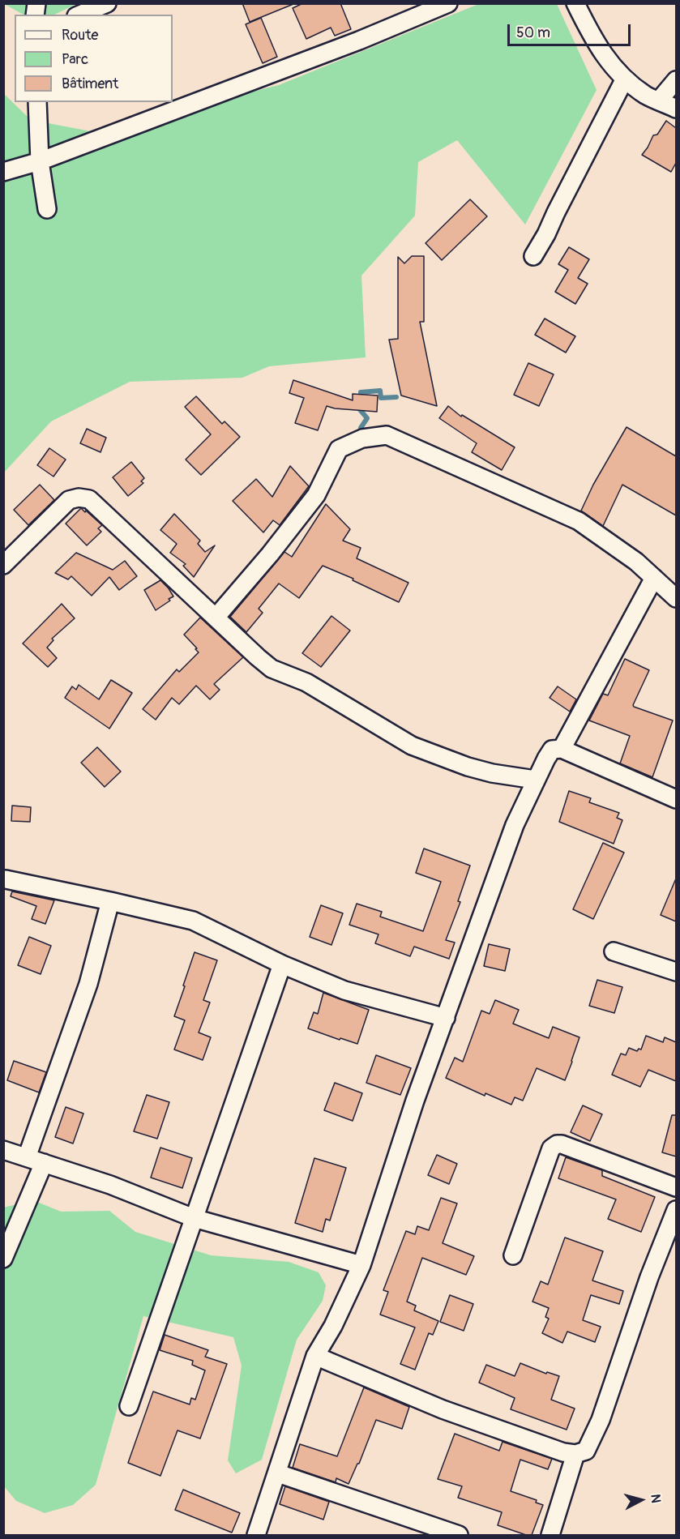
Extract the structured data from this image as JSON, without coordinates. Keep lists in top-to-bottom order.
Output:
{
  "legend": ["Route", "Parc", "Bâtiment"],
  "scale_bar": "50 m",
  "north": "right"
}
